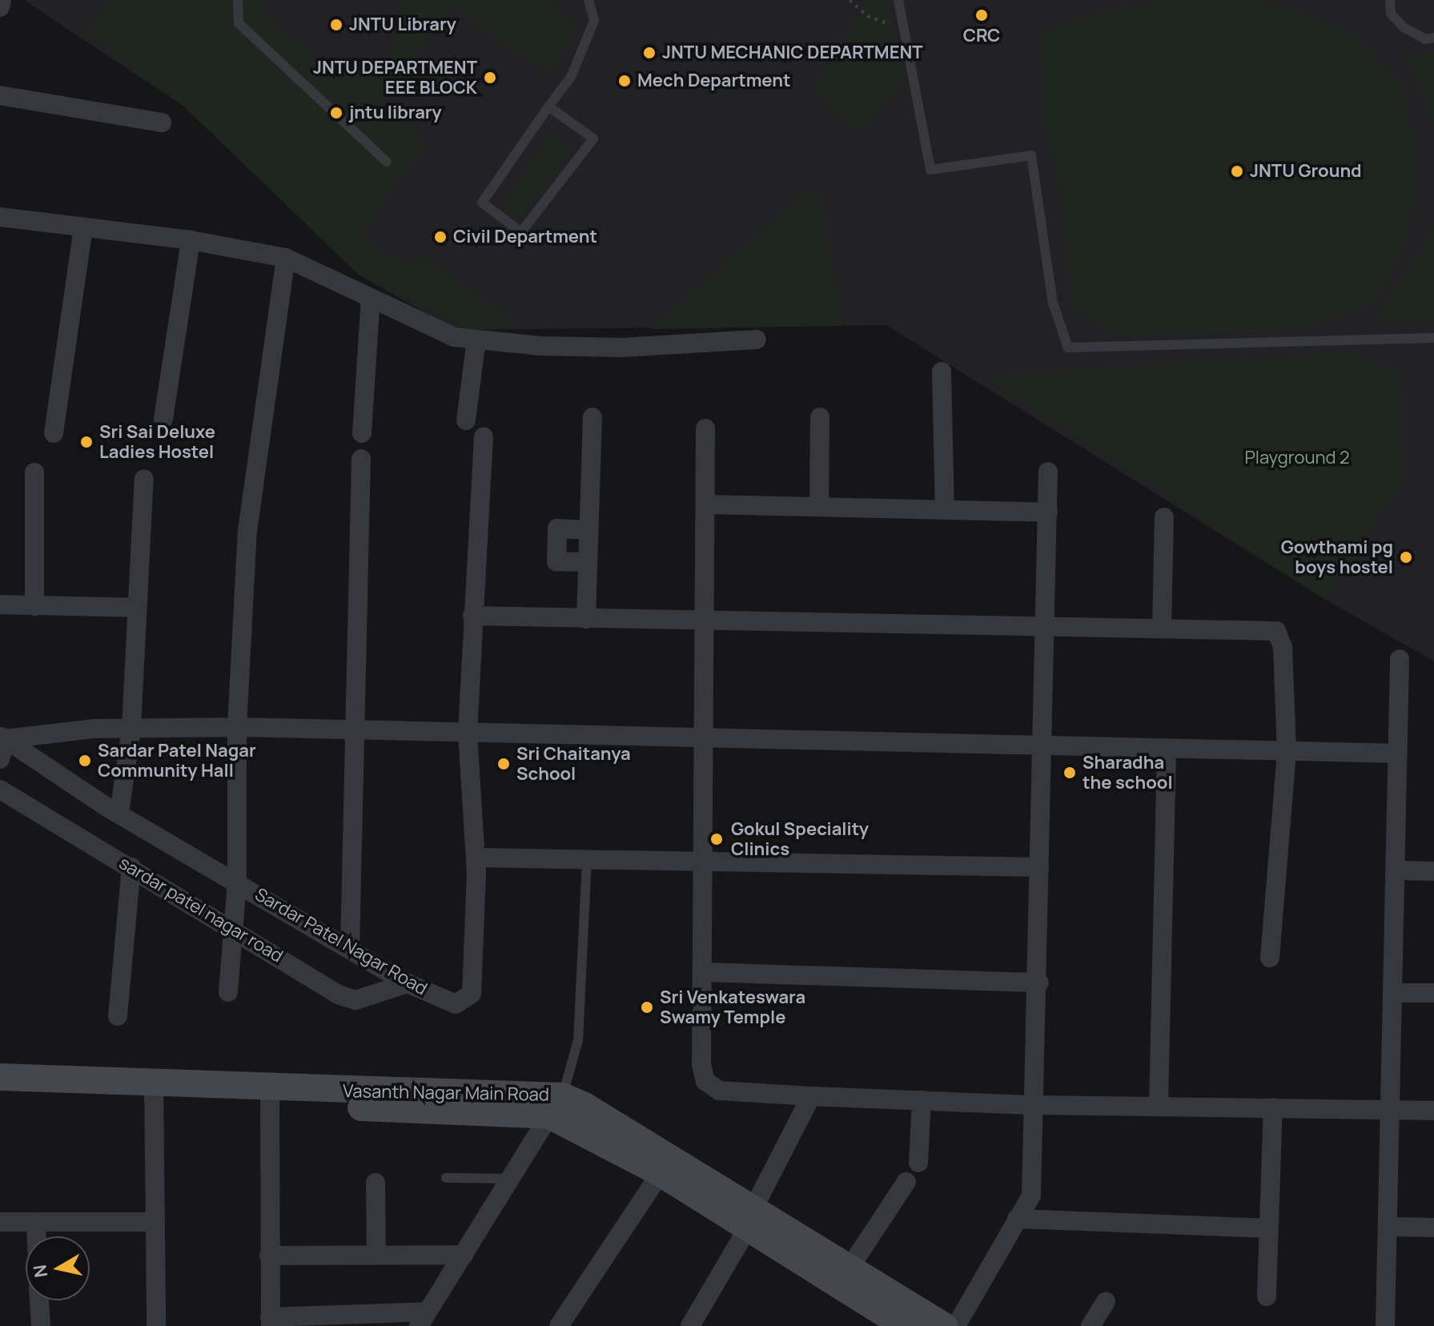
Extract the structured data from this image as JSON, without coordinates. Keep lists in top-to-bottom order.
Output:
{
  "streets": {
    "street": ["sardar patel nagar road", "Sardar Patel Nagar Road", "Vasanth Nagar Main Road"]
  },
  "crossings": [
    ["sardar patel nagar road", "Sardar Patel Nagar Road"]
  ],
  "parks": ["Playground 2"],
  "places": [
    "CRC",
    "JNTU Library",
    "JNTU MECHANIC DEPARTMENT",
    "JNTU DEPARTMENT EEE BLOCK",
    "Mech Department",
    "jntu library",
    "JNTU Ground",
    "Civil Department",
    "Sri Sai Deluxe Ladies Hostel",
    "Gowthami pg boys hostel",
    "Sardar Patel Nagar Community Hall",
    "Sri Chaitanya School",
    "Sharadha the school",
    "Gokul Speciality Clinics",
    "Sri Venkateswara Swamy Temple"
  ],
  "north": "left"
}
